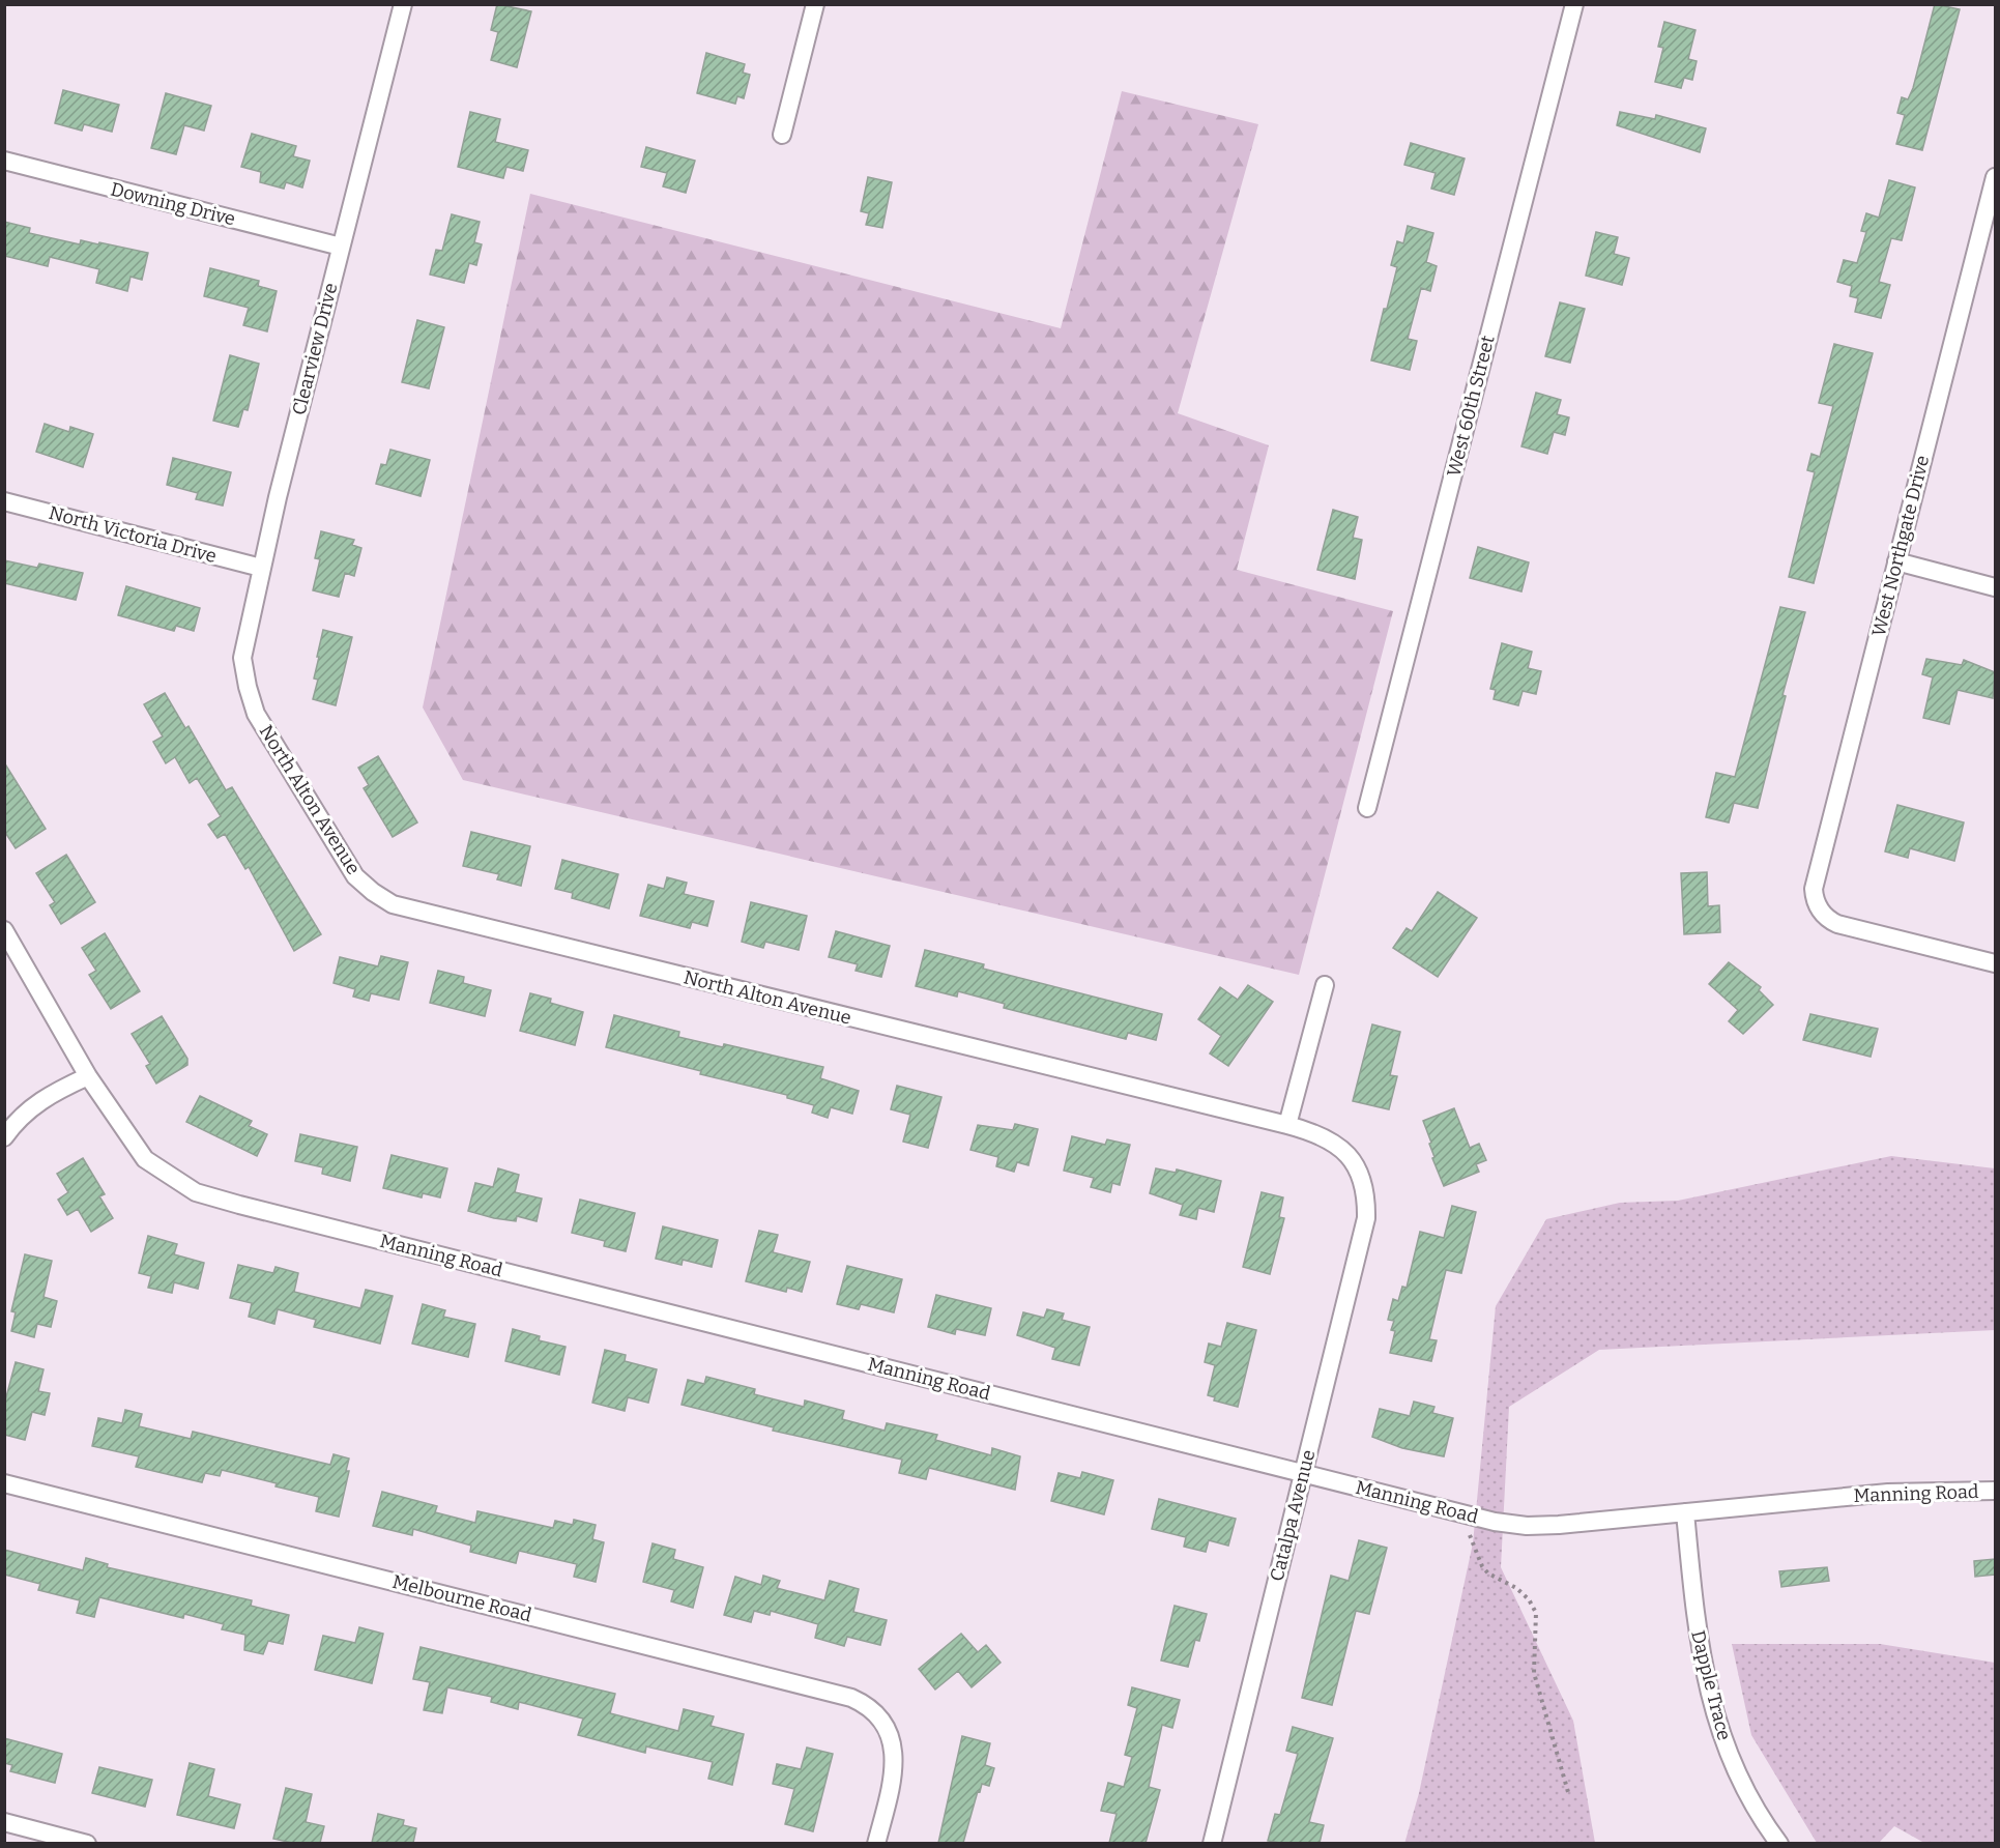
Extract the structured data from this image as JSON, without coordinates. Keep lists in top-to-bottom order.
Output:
{
  "streets": {
    "street": [
      "Downing Drive",
      "Clearview Drive",
      "West 60th Street",
      "North Victoria Drive",
      "West Northgate Drive",
      "North Alton Avenue",
      "Manning Road",
      "Catalpa Avenue",
      "Melbourne Road",
      "Dapple Trace"
    ]
  },
  "crossings": [
    ["Downing Drive", "Clearview Drive"],
    ["Clearview Drive", "North Victoria Drive"],
    ["Clearview Drive", "North Alton Avenue"],
    ["North Alton Avenue", "Catalpa Avenue"],
    ["Manning Road", "Catalpa Avenue"],
    ["Manning Road", "Dapple Trace"]
  ]
}
